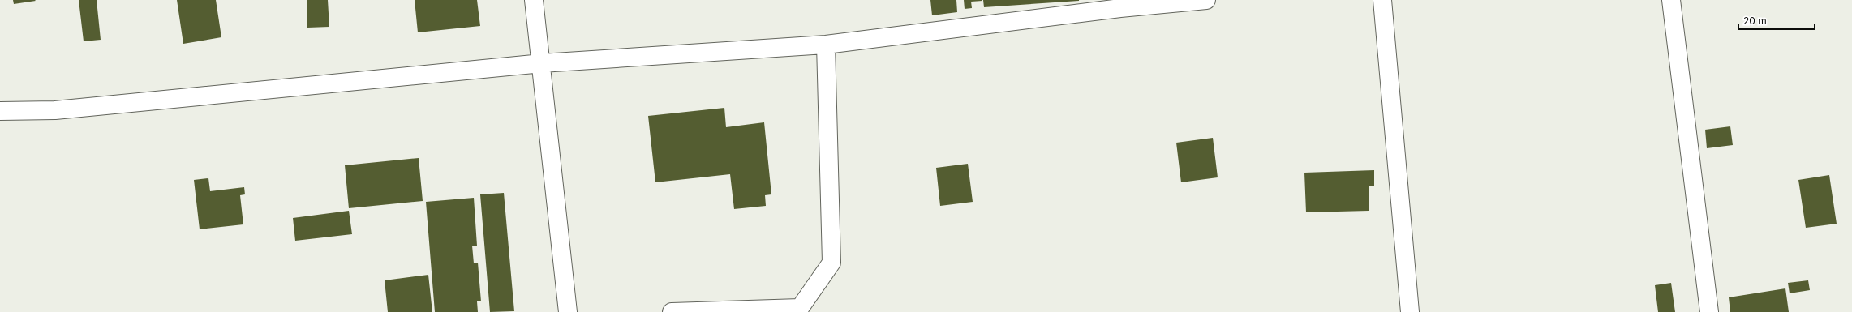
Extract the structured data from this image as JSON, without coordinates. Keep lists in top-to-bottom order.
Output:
{
  "scale_bar": "20 m"
}
